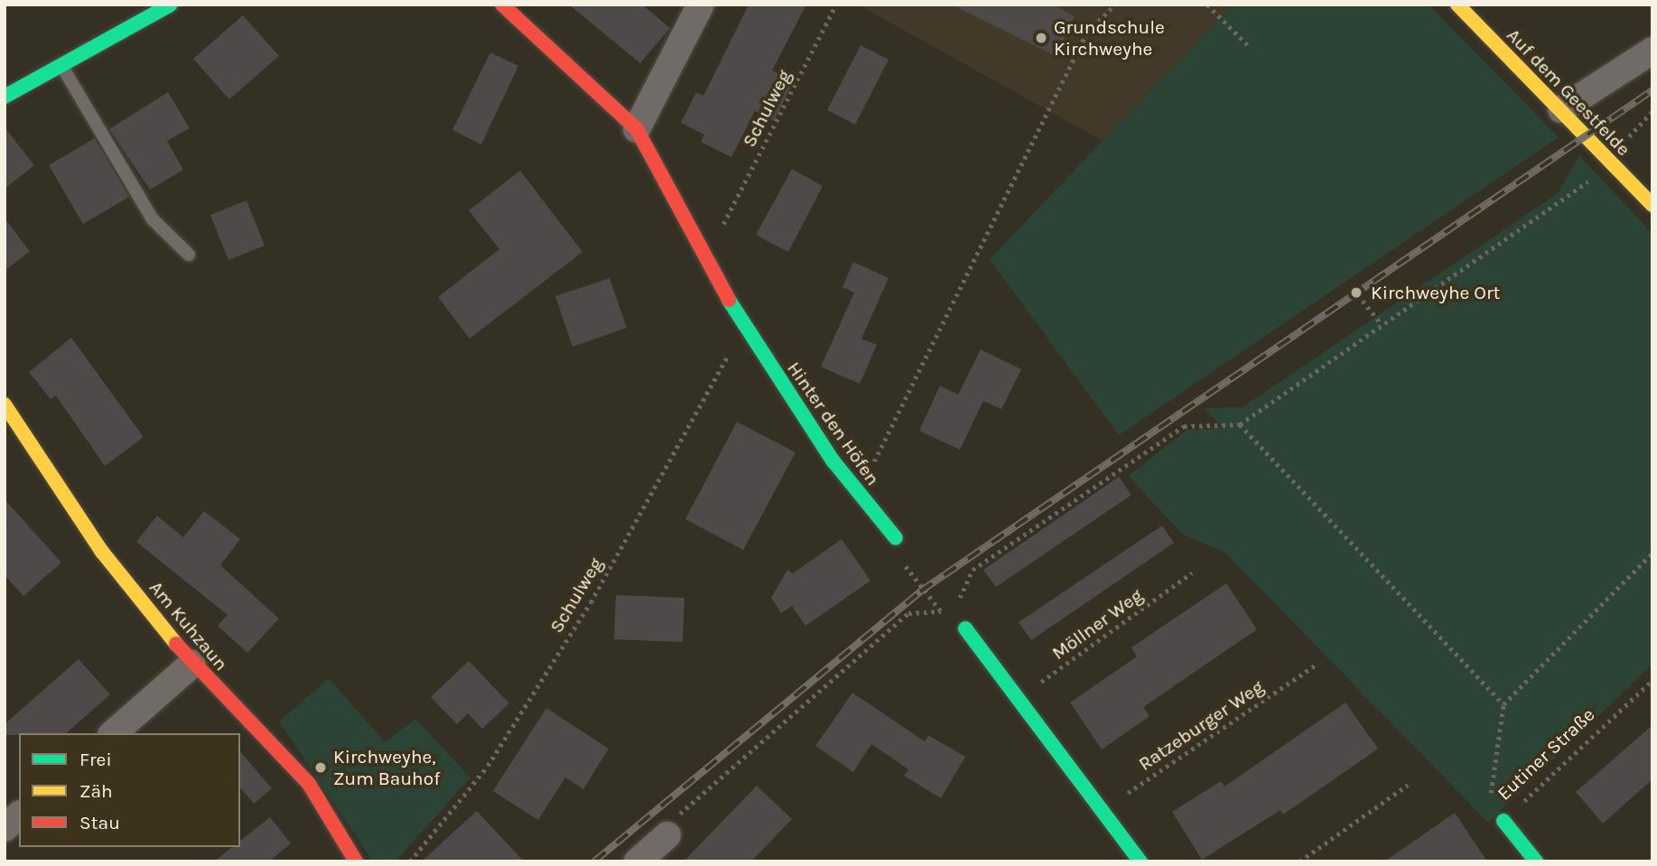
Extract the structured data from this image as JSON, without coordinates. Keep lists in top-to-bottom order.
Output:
{
  "streets": {
    "street": [
      "Auf dem Geestfelde",
      "Hinter den Höfen",
      "Am Kuhzaun",
      "Eutiner Straße"
    ],
    "path": ["Schulweg", "Möllner Weg", "Ratzeburger Weg"]
  },
  "crossings": [
    ["Schulweg", "Hinter den Höfen"]
  ],
  "places": ["Grundschule Kirchweyhe", "Kirchweyhe Ort", "Kirchweyhe, Zum Bauhof"],
  "legend": ["Frei", "Zäh", "Stau"]
}
